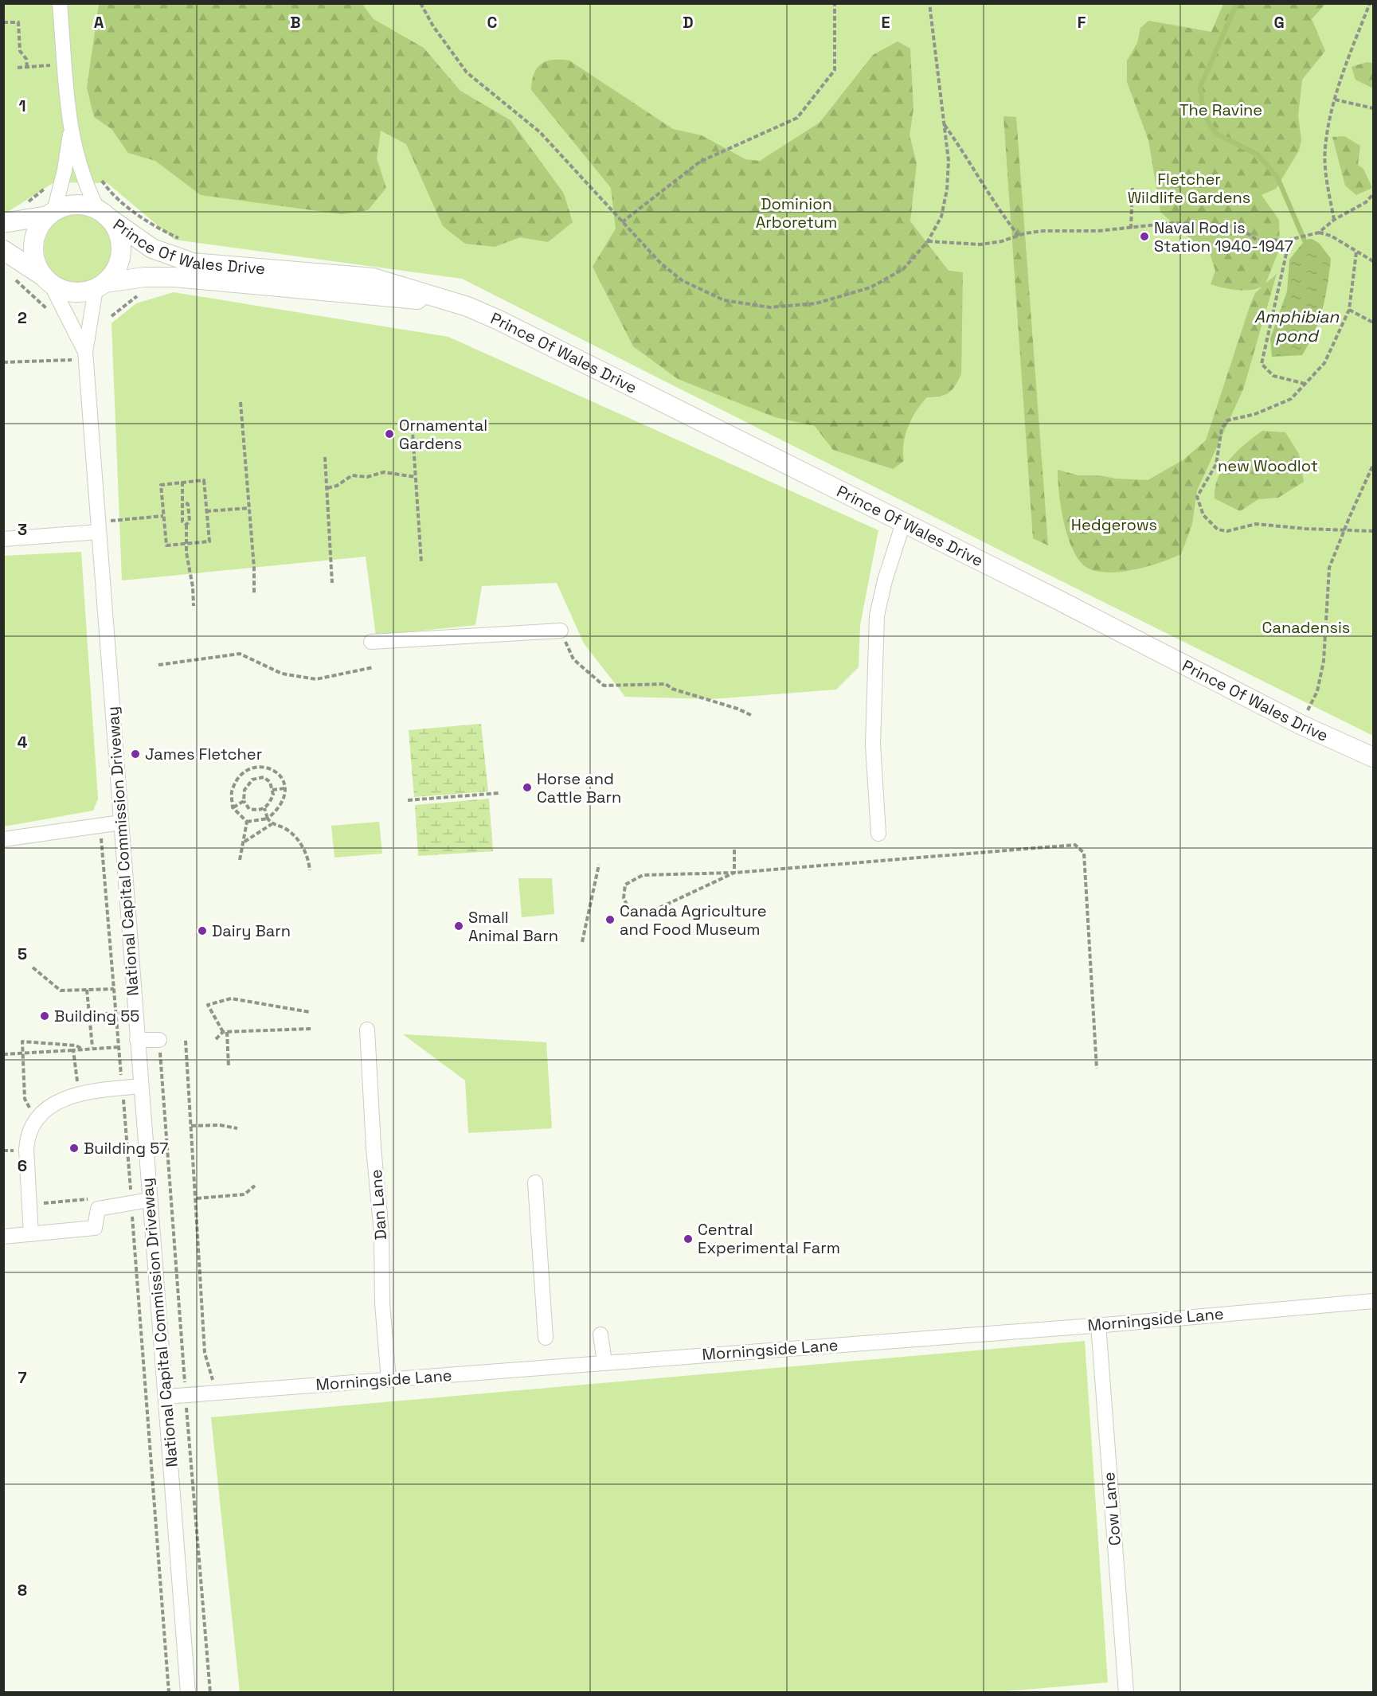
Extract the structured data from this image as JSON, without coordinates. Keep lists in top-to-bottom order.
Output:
{
  "streets": {
    "main road": ["Prince Of Wales Drive"],
    "street": [
      "National Capital Commission Driveway",
      "Dan Lane",
      "Morningside Lane",
      "Cow Lane"
    ]
  },
  "crossings": [
    ["Prince Of Wales Drive", "National Capital Commission Driveway"],
    ["National Capital Commission Driveway", "Morningside Lane"],
    ["Dan Lane", "Morningside Lane"],
    ["Morningside Lane", "Cow Lane"]
  ],
  "water": ["Amphibian pond"],
  "parks": [
    "The Ravine",
    "Fletcher Wildlife Gardens",
    "Dominion Arboretum",
    "new Woodlot",
    "Hedgerows",
    "Canadensis"
  ],
  "places": [
    "Naval Rod is Station 1940-1947",
    "Ornamental Gardens",
    "James Fletcher",
    "Horse and Cattle Barn",
    "Canada Agriculture and Food Museum",
    "Small Animal Barn",
    "Dairy Barn",
    "Building 55",
    "Building 57",
    "Central Experimental Farm"
  ],
  "grid": {
    "columns": [
      "A",
      "B",
      "C",
      "D",
      "E",
      "F",
      "G"
    ],
    "rows": [
      "1",
      "2",
      "3",
      "4",
      "5",
      "6",
      "7",
      "8"
    ]
  }
}
